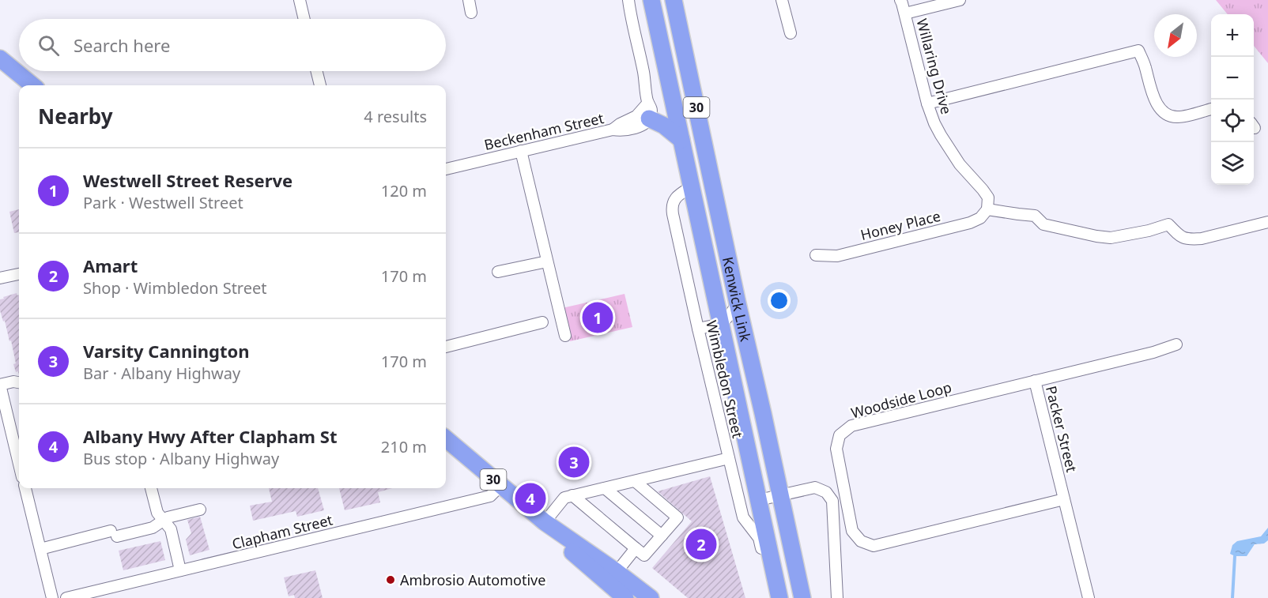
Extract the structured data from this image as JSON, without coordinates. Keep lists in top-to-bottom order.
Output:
{
  "streets": {
    "highway": ["30", "Kenwick Link"],
    "street": [
      "Willaring Drive",
      "Beckenham Street",
      "Honey Place",
      "Wimbledon Street",
      "Woodside Loop",
      "Packer Street",
      "Clapham Street"
    ]
  },
  "crossings": [
    ["Willaring Drive", "Honey Place"],
    ["30", "Clapham Street"],
    ["Kenwick Link", "Wimbledon Street"],
    ["Woodside Loop", "Packer Street"]
  ],
  "places": ["Ambrosio Automotive"],
  "north": "bottom left",
  "page": {
    "map_buttons": ["+", "−"],
    "search": "Search here",
    "heading": ["Nearby", "4 results"],
    "list": [
      {
        "mark": "1",
        "name": "Westwell Street Reserve",
        "note": "Park · Westwell Street",
        "value": "120 m"
      },
      {
        "mark": "2",
        "name": "Amart",
        "note": "Shop · Wimbledon Street",
        "value": "170 m"
      },
      {
        "mark": "3",
        "name": "Varsity Cannington",
        "note": "Bar · Albany Highway",
        "value": "170 m"
      },
      {
        "mark": "4",
        "name": "Albany Hwy After Clapham St",
        "note": "Bus stop · Albany Highway",
        "value": "210 m"
      }
    ],
    "pins": [
      "1",
      "3",
      "4",
      "2"
    ]
  }
}
